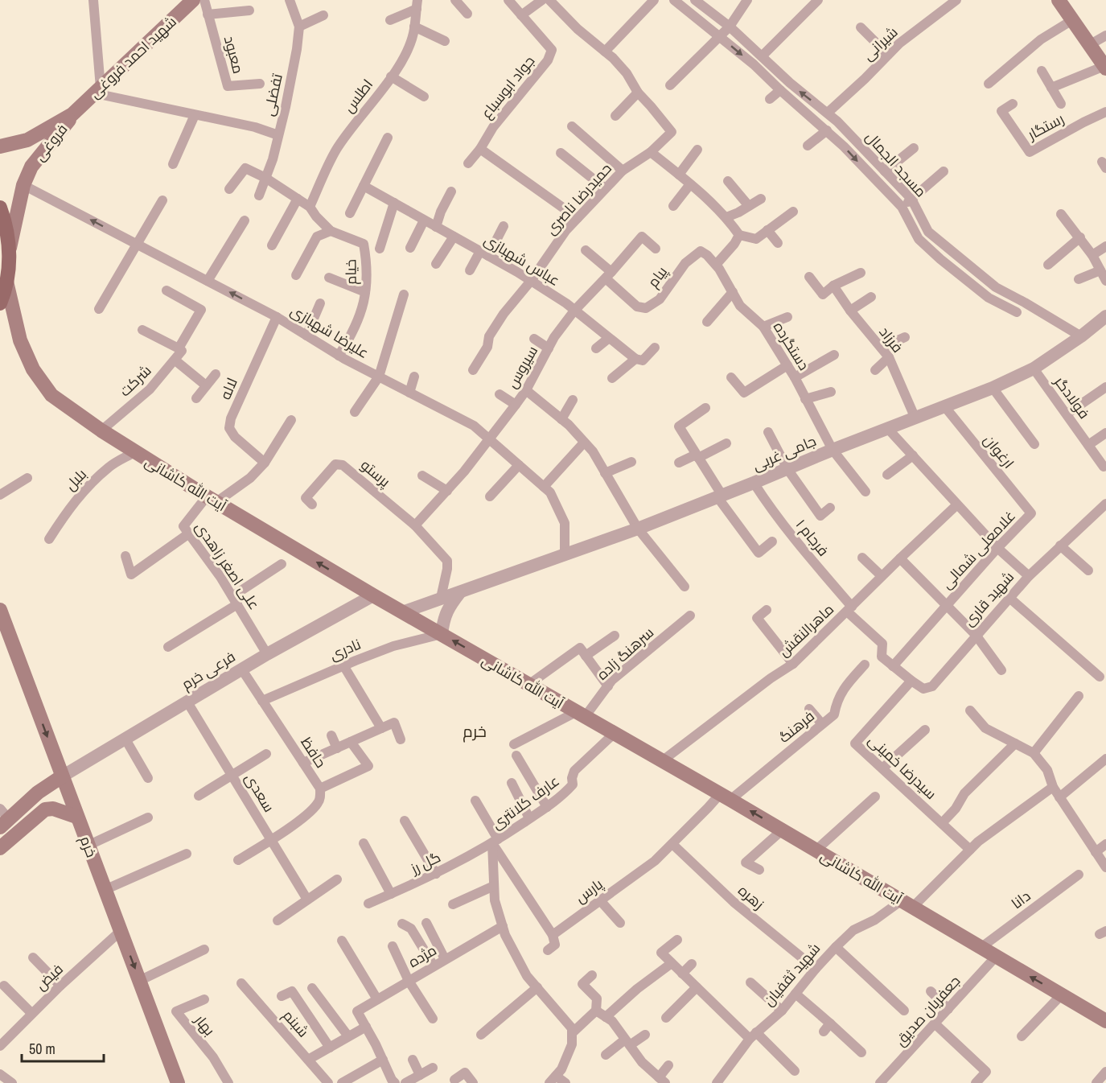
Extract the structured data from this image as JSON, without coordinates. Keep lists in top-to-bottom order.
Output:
{
  "streets": {
    "main road": [
      "شهید احمد فروغی",
      "فروغی",
      "آیت الله کاشانی",
      "خرم"
    ],
    "street": [
      "شیرانی",
      "معبود",
      "جواد ابوسباع",
      "تفضلی",
      "اطلس",
      "رستگار",
      "مسجد الجمال",
      "حمیدرضا ناصری",
      "عباس شهبازی",
      "خیام",
      "پیام",
      "علیرضا شهبازی",
      "فرزاد",
      "دستگرده",
      "سیروس",
      "شرکت",
      "لاله",
      "فولادگر",
      "ارغوان",
      "جامی غربی",
      "پرستو",
      "بلبل",
      "فرجام ۱",
      "غلامعلی شمالی",
      "علی اصغر زاهدی",
      "شهید قاری",
      "ماهرالنقش",
      "نادری",
      "سرهنگ زاده",
      "فرعی خرم",
      "فرهنگ",
      "حافظ",
      "سیدرضا خمینی",
      "سعدی",
      "عارف کلانتری",
      "گل رز",
      "پارس",
      "زهره",
      "دانا",
      "مژده",
      "شهید ثقفیان",
      "فیض",
      "جعفریان صدیق",
      "شبنم",
      "بهار"
    ]
  },
  "crossings": [
    ["شیرانی", "مسجد الجمال"],
    ["شهید احمد فروغی", "فروغی"],
    ["تفضلی", "خیام"],
    ["اطلس", "خیام"],
    ["فروغی", "علیرضا شهبازی"],
    ["مسجد الجمال", "جامی غربی"],
    ["حمیدرضا ناصری", "عباس شهبازی"],
    ["عباس شهبازی", "سیروس"],
    ["خیام", "علیرضا شهبازی"],
    ["پیام", "دستگرده"],
    ["پیام", "سیروس"],
    ["علیرضا شهبازی", "سیروس"],
    ["علیرضا شهبازی", "لاله"],
    ["علیرضا شهبازی", "جامی غربی"],
    ["فرزاد", "جامی غربی"],
    ["دستگرده", "جامی غربی"],
    ["سیروس", "پرستو"],
    ["شرکت", "آیت الله کاشانی"],
    ["فولادگر", "جامی غربی"],
    ["ارغوان", "جامی غربی"],
    ["ارغوان", "غلامعلی شمالی"],
    ["جامی غربی", "آیت الله کاشانی"],
    ["جامی غربی", "فرجام ۱"],
    ["بلبل", "آیت الله کاشانی"],
    ["آیت الله کاشانی", "علی اصغر زاهدی"],
    ["آیت الله کاشانی", "ماهرالنقش"],
    ["آیت الله کاشانی", "نادری"],
    ["آیت الله کاشانی", "سرهنگ زاده"],
    ["آیت الله کاشانی", "فرعی خرم"],
    ["آیت الله کاشانی", "فرهنگ"],
    ["آیت الله کاشانی", "عارف کلانتری"],
    ["آیت الله کاشانی", "پارس"],
    ["آیت الله کاشانی", "دانا"],
    ["آیت الله کاشانی", "شهید ثقفیان"],
    ["آیت الله کاشانی", "جعفریان صدیق"],
    ["فرجام ۱", "غلامعلی شمالی"],
    ["فرجام ۱", "شهید قاری"],
    ["فرجام ۱", "ماهرالنقش"],
    ["غلامعلی شمالی", "شهید قاری"],
    ["علی اصغر زاهدی", "فرعی خرم"],
    ["شهید قاری", "سیدرضا خمینی"],
    ["نادری", "حافظ"],
    ["فرعی خرم", "حافظ"],
    ["فرعی خرم", "سعدی"],
    ["فرعی خرم", "خرم"],
    ["فرهنگ", "پارس"],
    ["حافظ", "سعدی"],
    ["سیدرضا خمینی", "شهید ثقفیان"],
    ["عارف کلانتری", "گل رز"],
    ["عارف کلانتری", "مژده"],
    ["خرم", "فیض"],
    ["پارس", "زهره"],
    ["زهره", "شهید ثقفیان"]
  ],
  "one_way": ["خرم"],
  "districts": ["خرم"],
  "scale_bar": "50 m"
}
